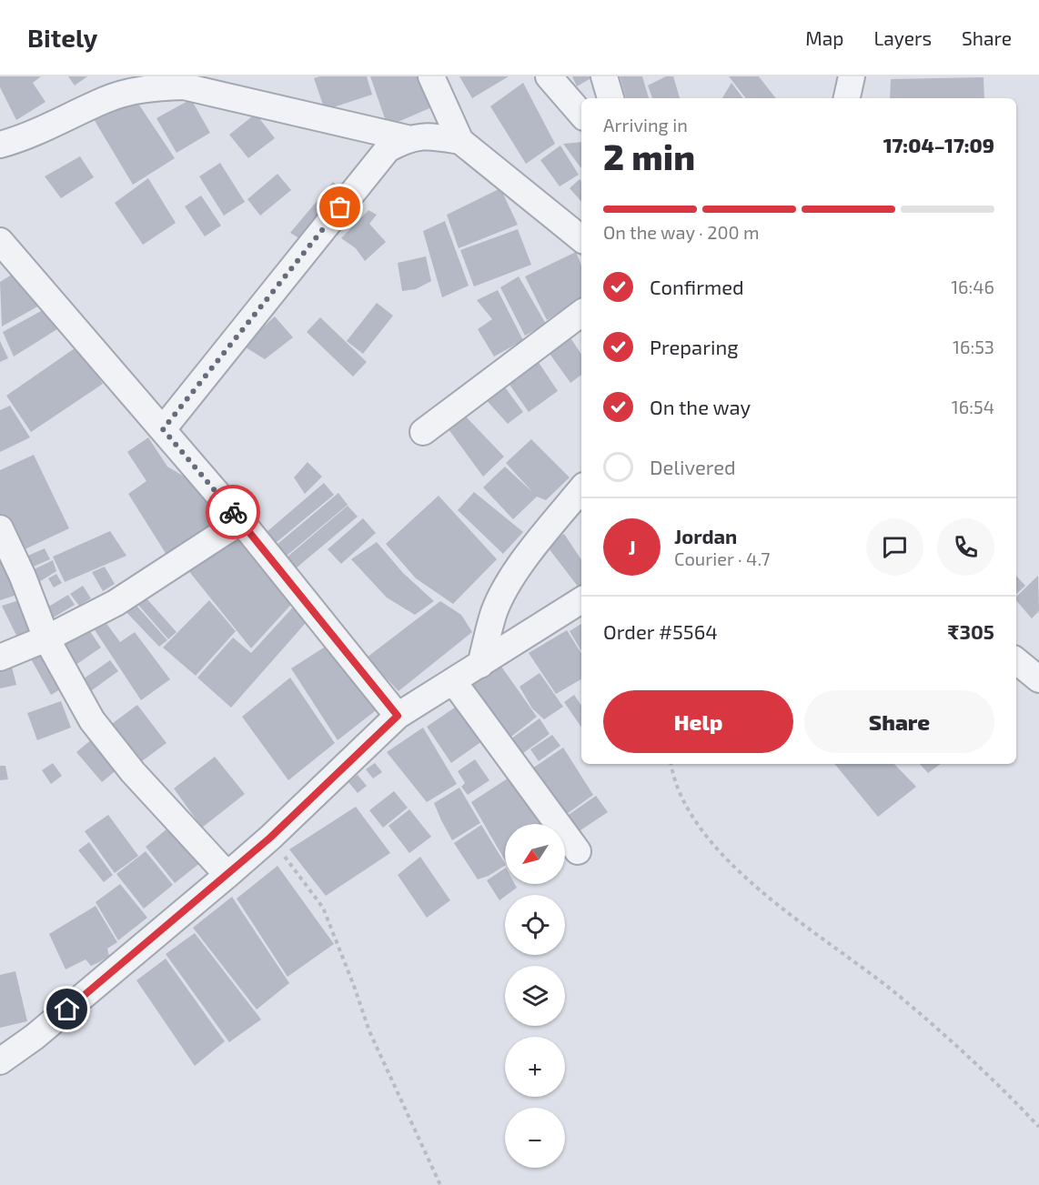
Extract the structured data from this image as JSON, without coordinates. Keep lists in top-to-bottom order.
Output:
{
  "north": "bottom left",
  "page": {
    "header": "Bitely",
    "nav": ["Map", "Layers", "Share"],
    "heading": ["2 min", "Arriving in", "17:04–17:09"],
    "panel": [
      "Jordan",
      "Courier · 4.7",
      "Order #5564",
      "₹305"
    ],
    "bar": "On the way · 200 m",
    "list": [
      ["Confirmed", "16:46"],
      ["Preparing", "16:53"],
      ["On the way", "16:54"],
      "Delivered"
    ],
    "round": "J",
    "buttons": ["Help", "Share"],
    "map_buttons": ["+", "−"]
  }
}
